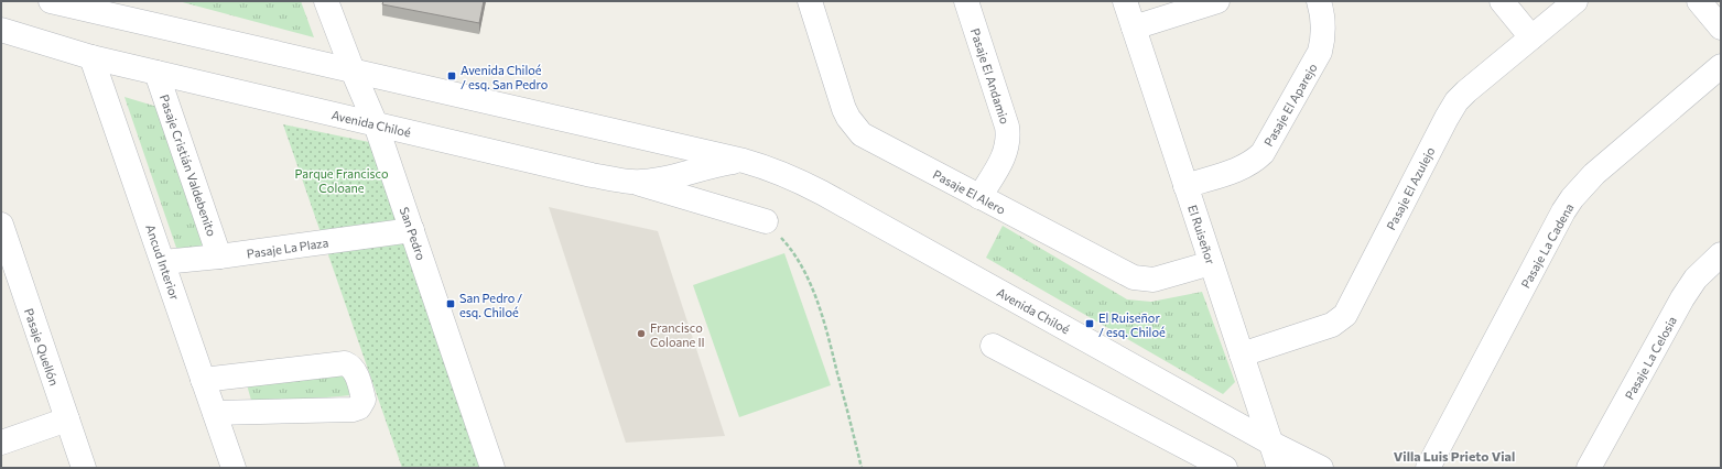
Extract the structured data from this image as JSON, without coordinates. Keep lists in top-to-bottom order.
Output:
{
  "streets": {
    "street": [
      "Pasaje El Andamio",
      "Pasaje El Aparejo",
      "Avenida Chiloé",
      "Pasaje Cristián Valdebenito",
      "Pasaje El Azulejo",
      "Pasaje El Alero",
      "San Pedro",
      "El Ruiseñor",
      "Pasaje La Cadena",
      "Pasaje La Plaza",
      "Ancud Interior",
      "Pasaje Quellón",
      "Pasaje La Celosia"
    ]
  },
  "crossings": [
    ["Pasaje El Andamio", "Pasaje El Alero"],
    ["Pasaje El Aparejo", "El Ruiseñor"],
    ["Avenida Chiloé", "Pasaje Cristián Valdebenito"],
    ["Avenida Chiloé", "San Pedro"],
    ["Avenida Chiloé", "El Ruiseñor"],
    ["Avenida Chiloé", "Ancud Interior"],
    ["Pasaje Cristián Valdebenito", "Pasaje La Plaza"],
    ["Pasaje El Azulejo", "El Ruiseñor"],
    ["Pasaje El Alero", "El Ruiseñor"],
    ["San Pedro", "Pasaje La Plaza"],
    ["Pasaje La Plaza", "Ancud Interior"]
  ],
  "districts": ["Villa Luis Prieto Vial"],
  "parks": ["Parque Francisco Coloane"],
  "places": {
    "transit": ["Avenida Chiloé / esq. San Pedro", "San Pedro / esq. Chiloé", "El Ruiseñor / esq. Chiloé"],
    "other": ["Francisco Coloane II"]
  }
}
